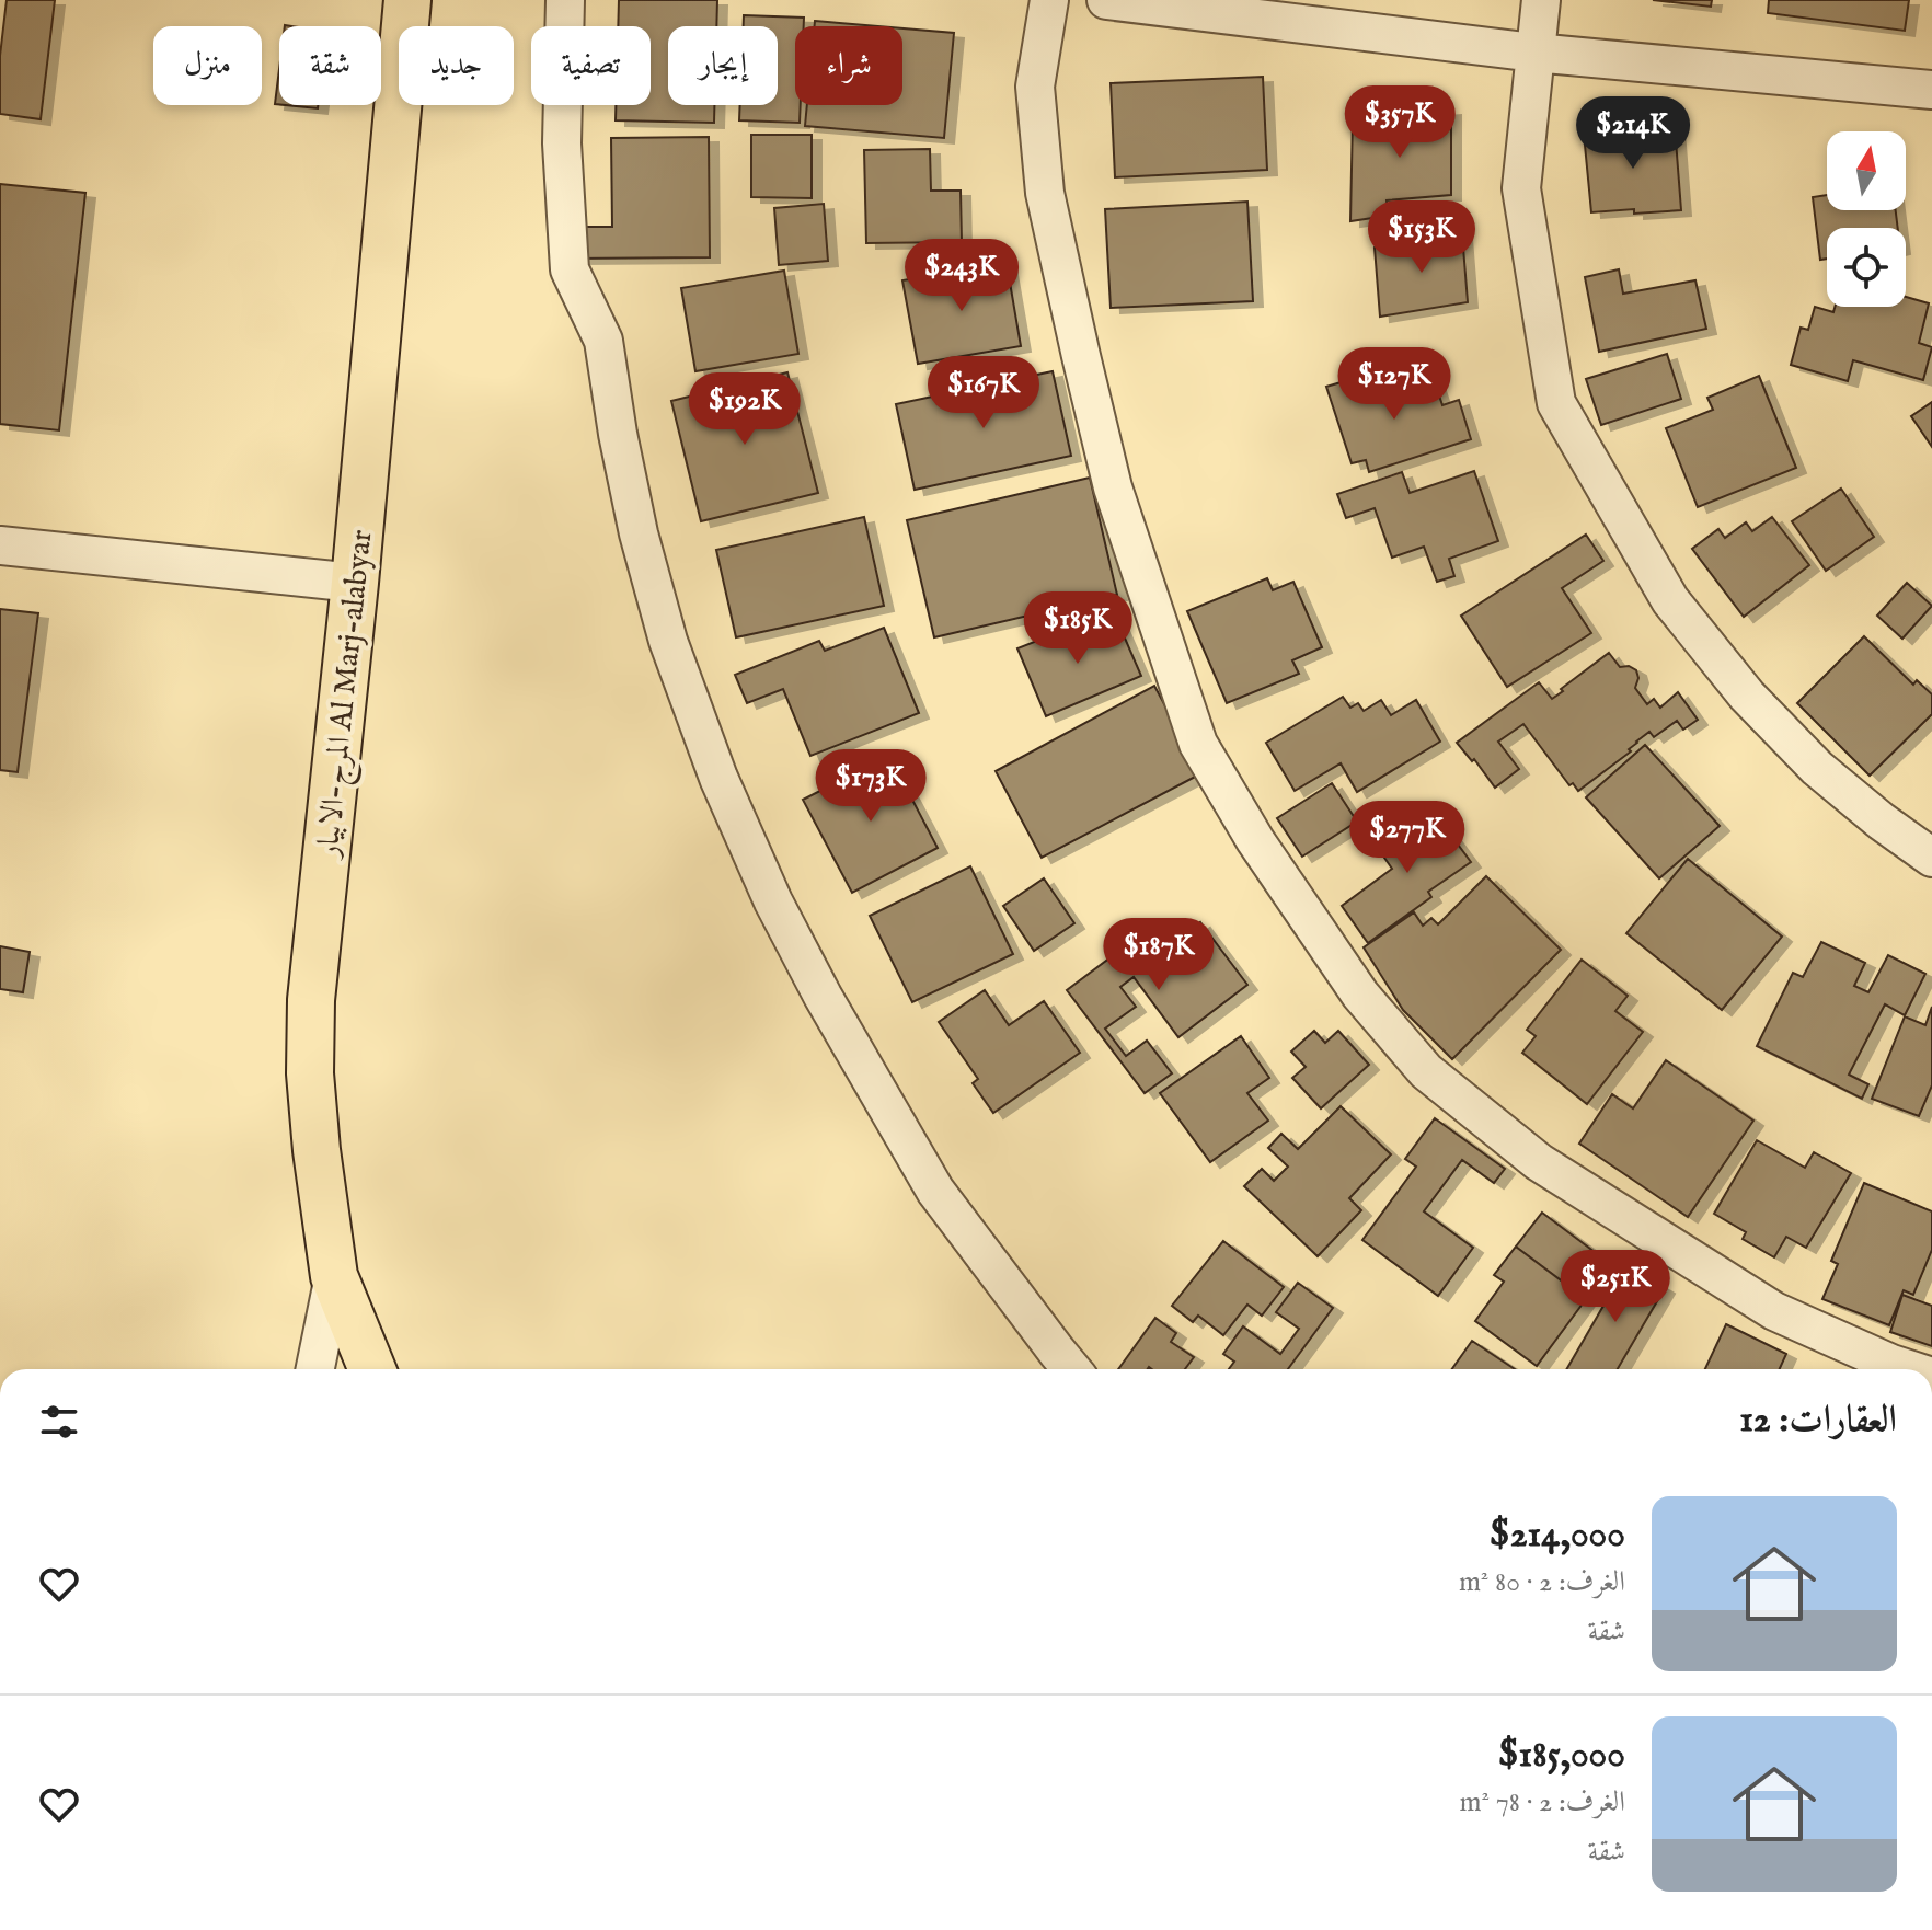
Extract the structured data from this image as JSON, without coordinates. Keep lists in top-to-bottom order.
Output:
{
  "streets": {
    "main road": ["المرج-الابيار Al Marj-alabyar"]
  },
  "north": "top",
  "page": {
    "chip": [
      "شراء",
      "إيجار",
      "تصفية",
      "جديد",
      "شقة",
      "منزل"
    ],
    "price": [
      "$357K",
      "$214K",
      "$153K",
      "$243K",
      "$127K",
      "$167K",
      "$192K",
      "$185K",
      "$173K",
      "$277K",
      "$187K",
      "$251K"
    ],
    "heading": "العقارات: 12",
    "list": [
      {
        "name": "$214,000",
        "note": "الغرف: 2 · 80 m² · شقة"
      },
      {
        "name": "$185,000",
        "note": "الغرف: 2 · 78 m² · شقة"
      }
    ]
  }
}
